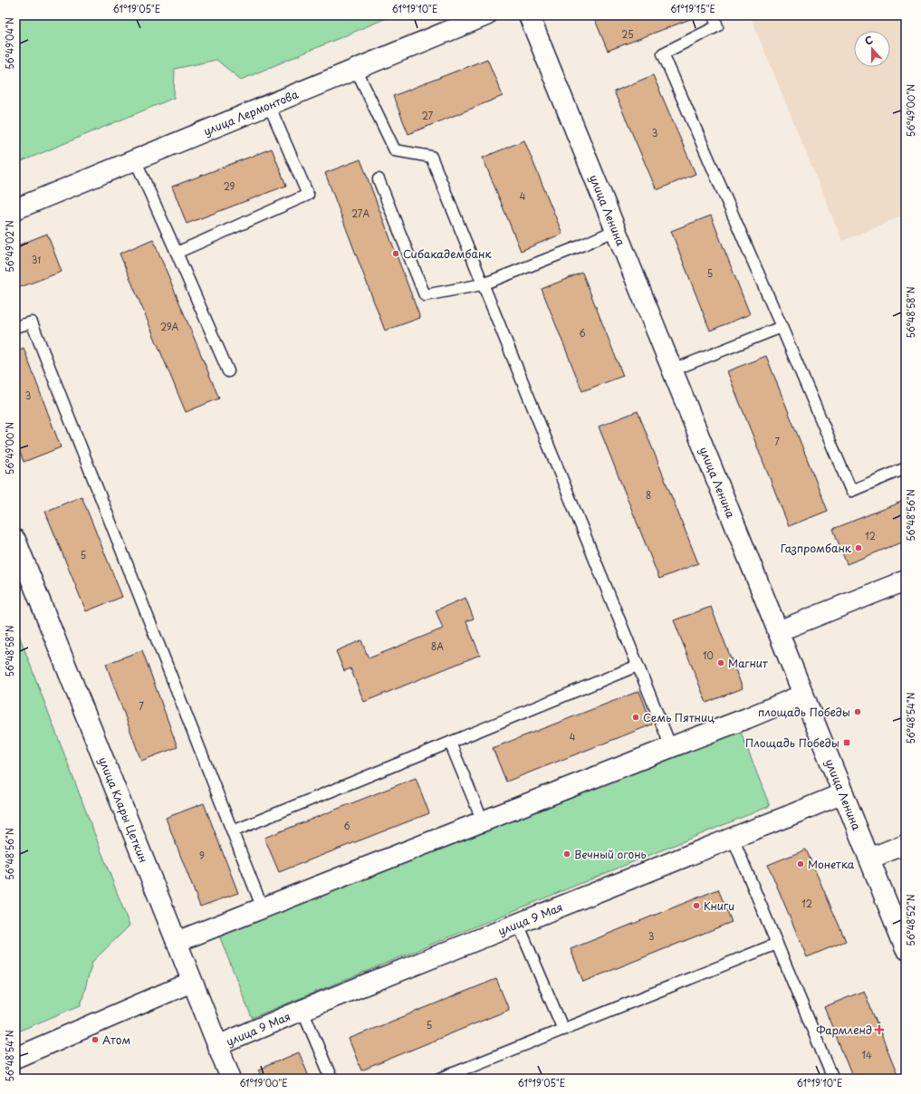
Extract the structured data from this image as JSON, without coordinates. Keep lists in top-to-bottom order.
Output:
{
  "streets": {
    "street": [
      "улица Лермонтова",
      "улица Ленина",
      "улица Клары Цеткин",
      "улица 9 Мая"
    ]
  },
  "crossings": [
    ["улица Ленина", "улица 9 Мая"],
    ["улица Клары Цеткин", "улица 9 Мая"]
  ],
  "places": {
    "other": [
      "Сибакадембанк",
      "Газпромбанк",
      "Магнит",
      "площадь Победы",
      "Семь Пятниц",
      "Вечный огонь",
      "Монетка",
      "Книги",
      "Атом"
    ],
    "transit": ["Площадь Победы"],
    "health": ["Фармленд"]
  },
  "house_numbers": [
    "25",
    "27",
    "3",
    "29",
    "4",
    "27А",
    "31",
    "5",
    "29А",
    "6",
    "3",
    "7",
    "8",
    "12",
    "5",
    "8А",
    "10",
    "7",
    "4",
    "6",
    "9",
    "12",
    "3",
    "5",
    "14"
  ],
  "north": "top",
  "coordinates": [
    "61°19'05\"E",
    "61°19'10\"E",
    "61°19'15\"E",
    "56°49'04\"N",
    "56°49'00\"N",
    "56°49'02\"N",
    "56°48'58\"N",
    "56°48'56\"N",
    "56°48'54\"N",
    "56°48'52\"N",
    "61°19'00\"E"
  ]
}
